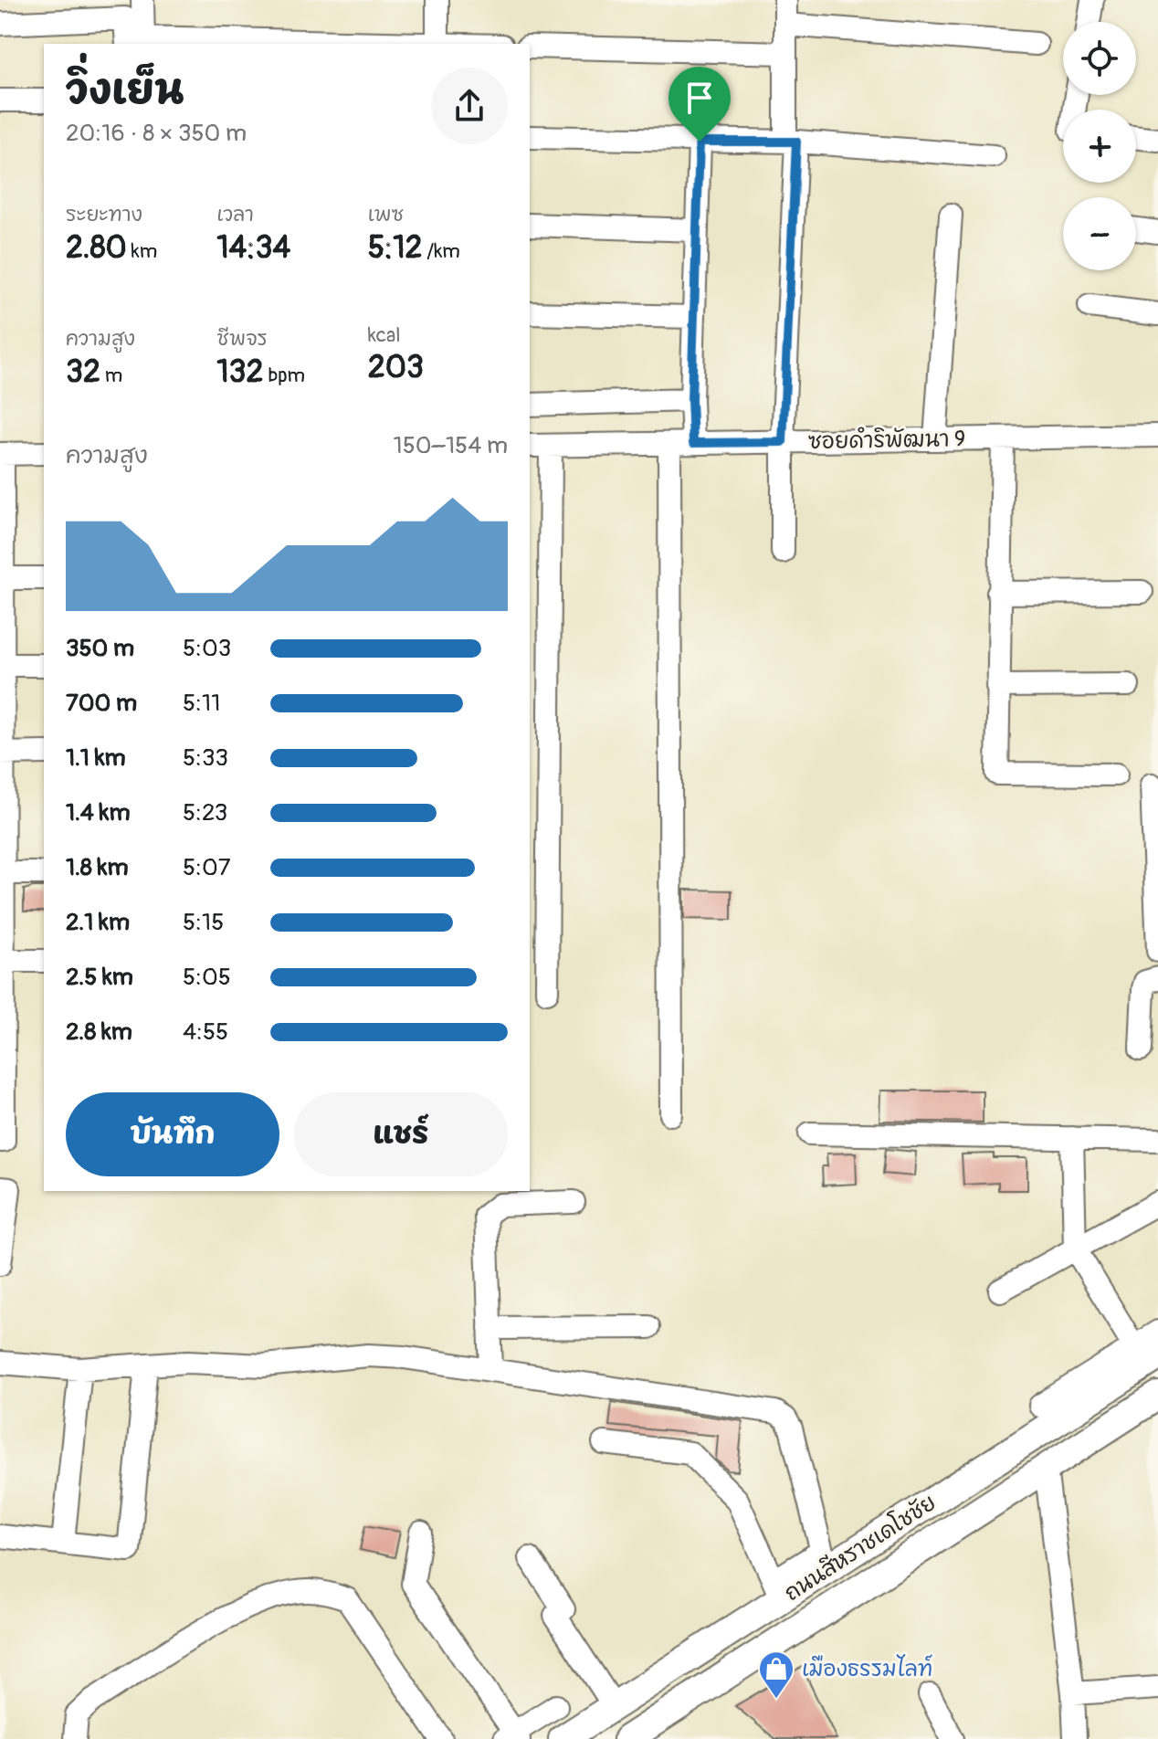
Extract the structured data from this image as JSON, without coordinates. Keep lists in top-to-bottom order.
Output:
{
  "streets": {
    "main road": ["ถนนสีหราชเดโชชัย"],
    "street": ["ซอยดำริพัฒนา 9"]
  },
  "places": {
    "shop": ["เมืองธรรมไลท์"]
  },
  "page": {
    "map_buttons": ["+", "−"],
    "heading": ["วิ่งเย็น", "20:16 · 8 × 350 m"],
    "stats": [
      ["ระยะทาง", "2.80 km"],
      ["เวลา", "14:34"],
      ["เพซ", "5:12 /km"],
      ["ความสูง", "32 m"],
      ["ชีพจร", "132 bpm"],
      ["kcal", "203"]
    ],
    "chart": ["ความสูง", "150–154 m"],
    "list": [
      {
        "name": "350 m",
        "note": "5:03"
      },
      {
        "name": "700 m",
        "note": "5:11"
      },
      {
        "name": "1.1 km",
        "note": "5:33"
      },
      {
        "name": "1.4 km",
        "note": "5:23"
      },
      {
        "name": "1.8 km",
        "note": "5:07"
      },
      {
        "name": "2.1 km",
        "note": "5:15"
      },
      {
        "name": "2.5 km",
        "note": "5:05"
      },
      {
        "name": "2.8 km",
        "note": "4:55"
      }
    ],
    "buttons": ["บันทึก", "แชร์"]
  }
}
